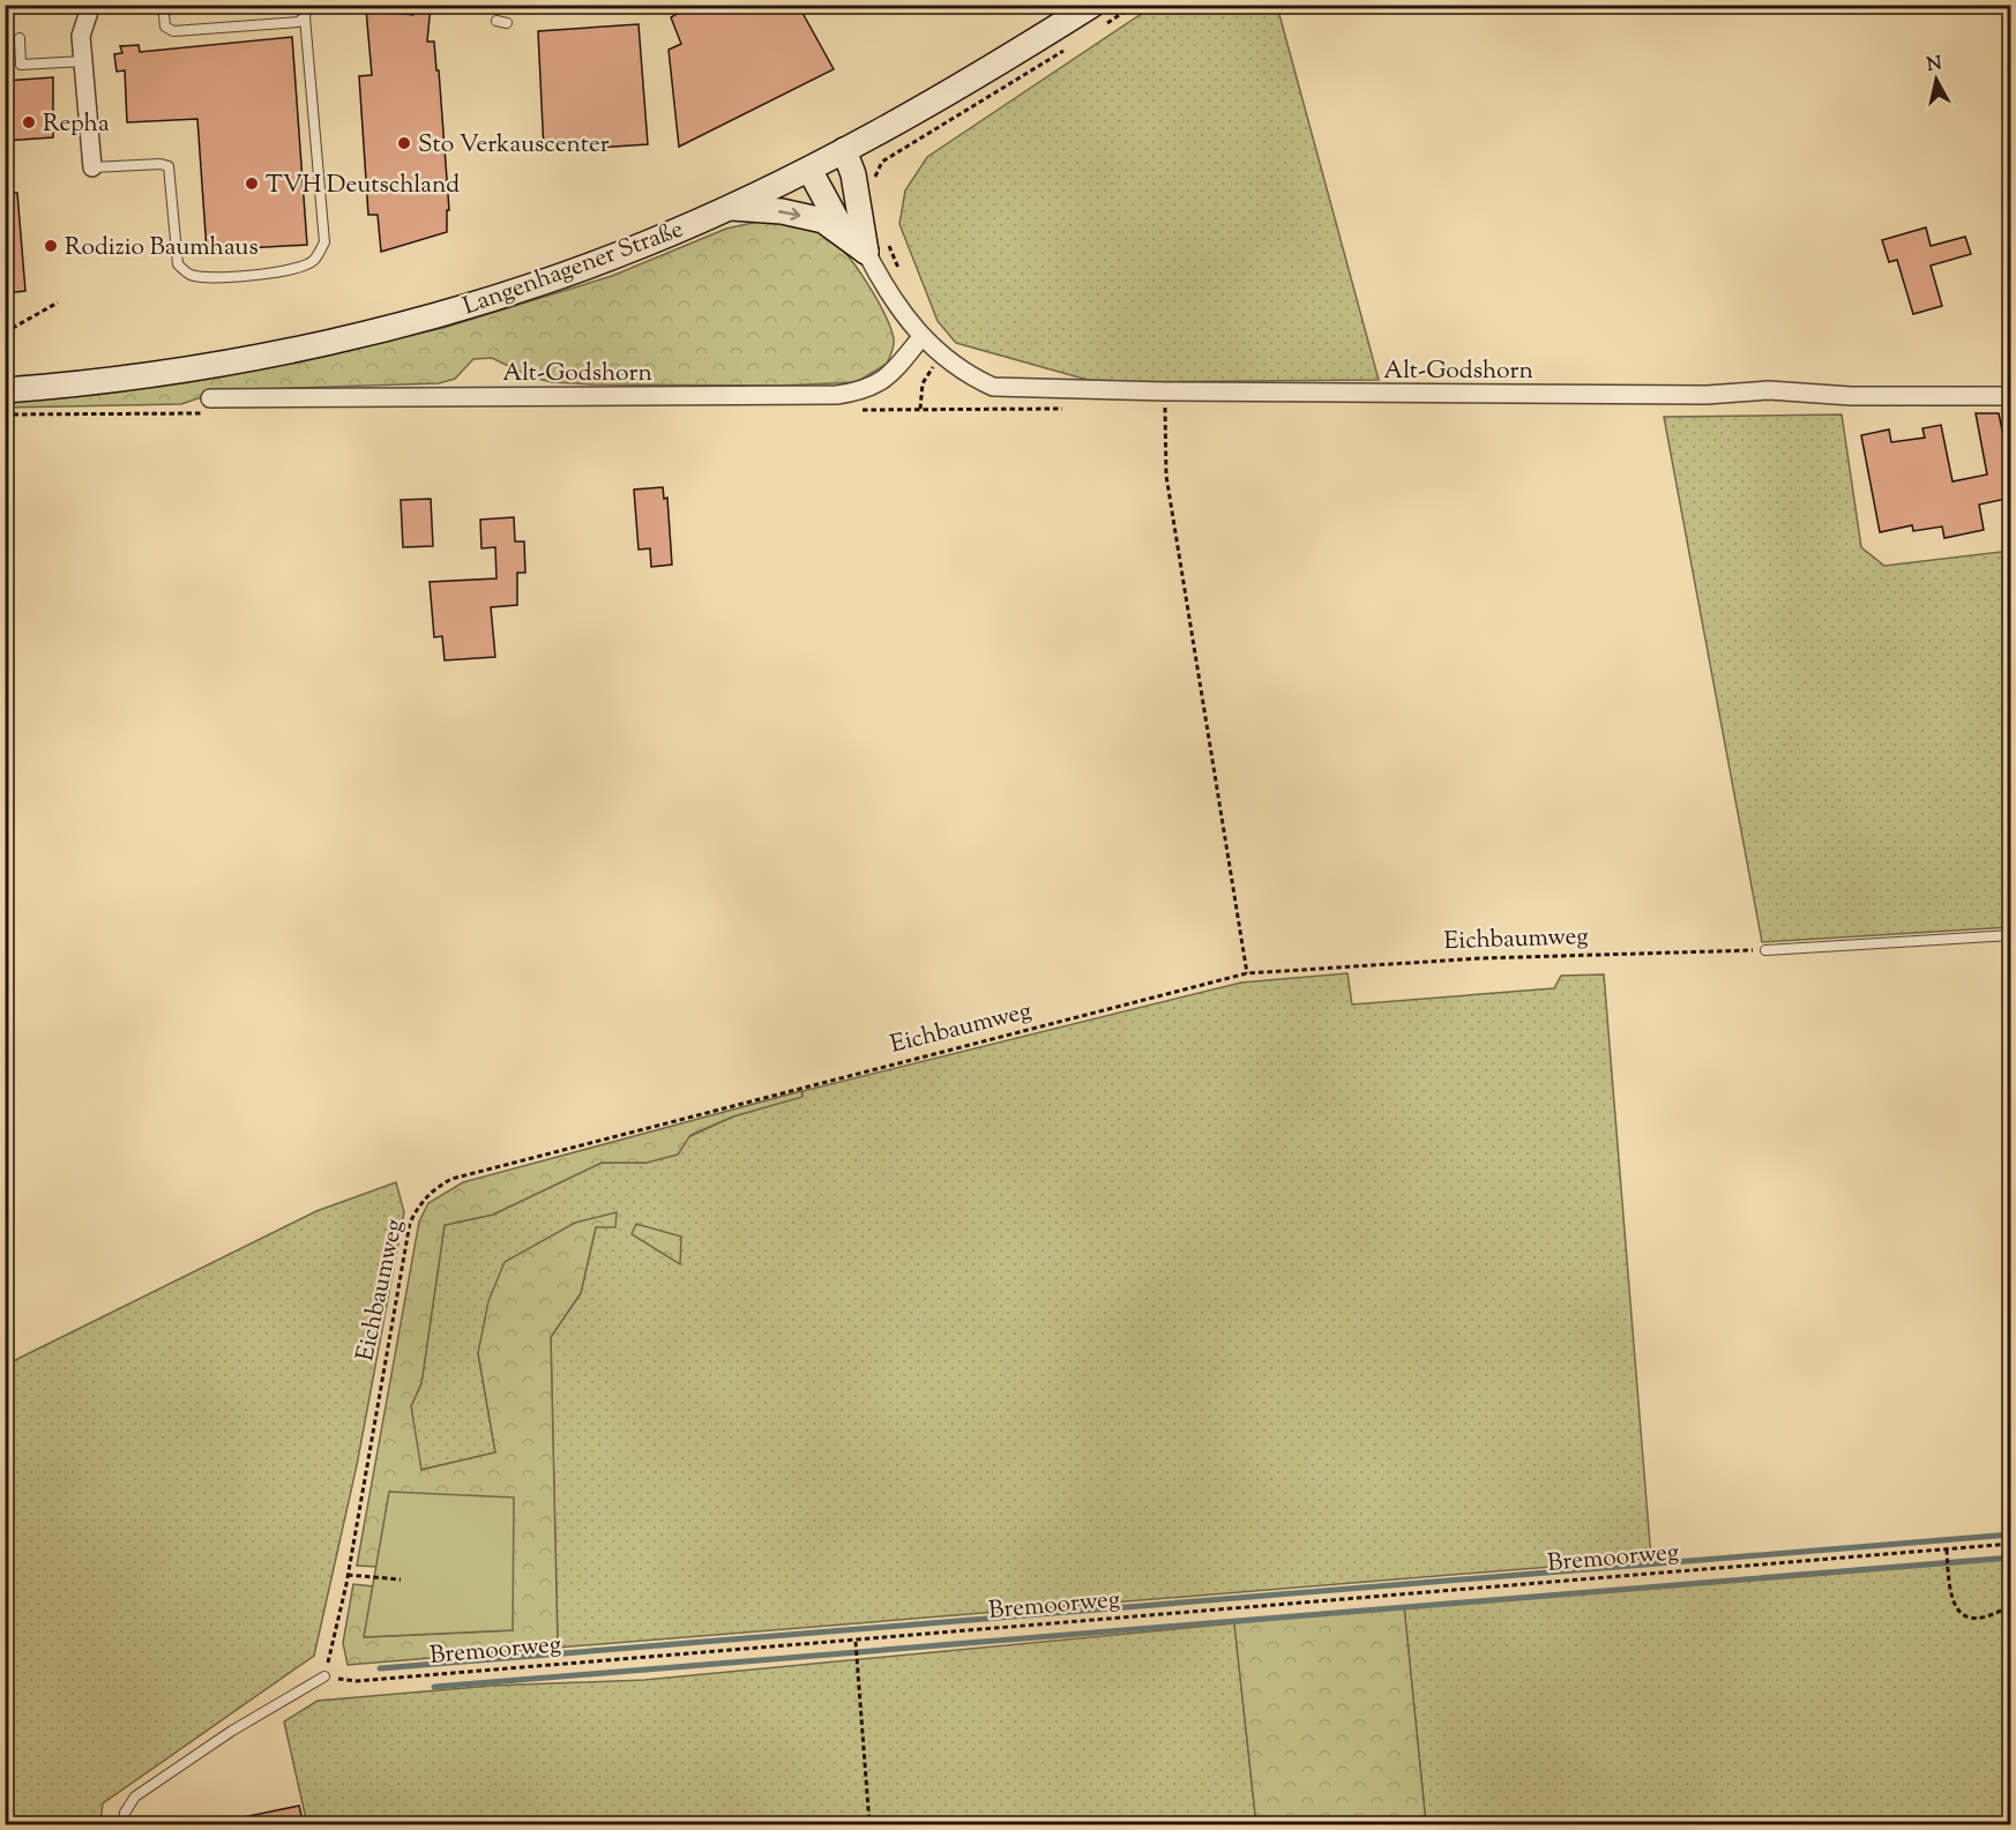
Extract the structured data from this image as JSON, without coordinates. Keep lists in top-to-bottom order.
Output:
{
  "streets": {
    "main road": ["Langenhagener Straße"],
    "street": ["Alt-Godshorn"],
    "path": ["Eichbaumweg", "Bremoorweg"]
  },
  "crossings": [
    ["Eichbaumweg", "Bremoorweg"]
  ],
  "places": [
    "Repha",
    "Sto Verkauscenter",
    "TVH Deutschland",
    "Rodizio Baumhaus"
  ],
  "north": "top"
}
